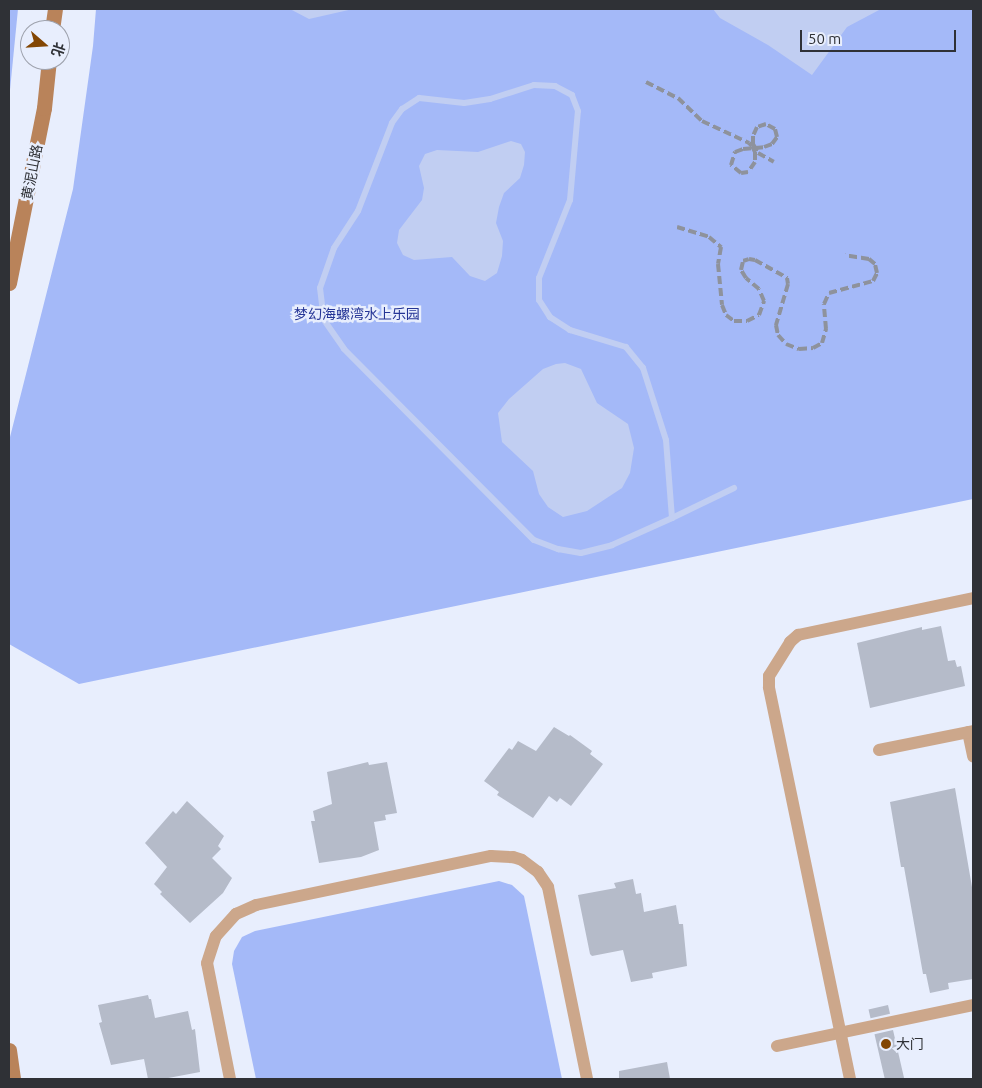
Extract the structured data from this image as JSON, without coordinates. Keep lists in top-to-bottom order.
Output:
{
  "streets": {
    "main road": ["黄泥山路"]
  },
  "parks": ["梦幻海螺湾水上乐园"],
  "places": ["大门"],
  "scale_bar": "50 m",
  "north": "right"
}
